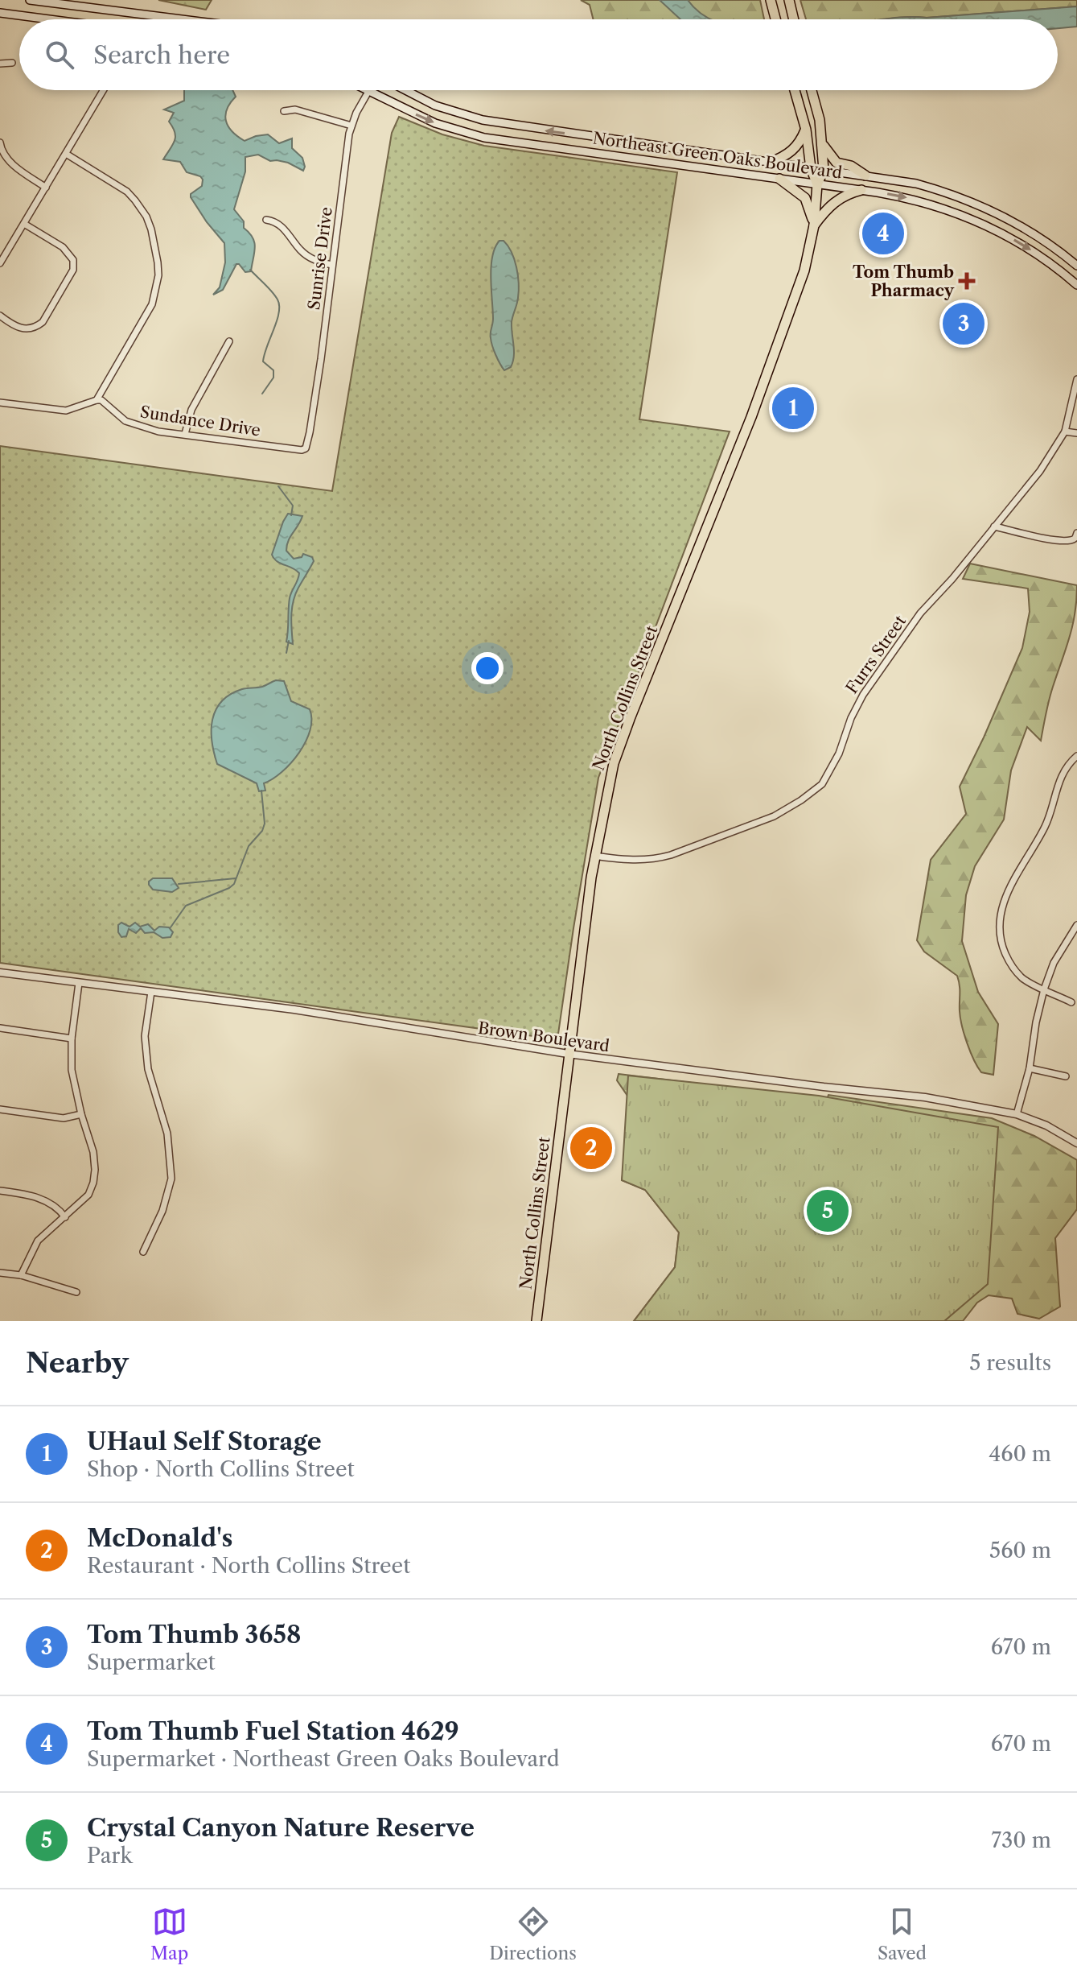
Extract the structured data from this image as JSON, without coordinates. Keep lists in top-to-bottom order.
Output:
{
  "streets": {
    "main road": ["Northeast Green Oaks Boulevard", "North Collins Street"],
    "street": [
      "Sunrise Drive",
      "Sundance Drive",
      "Furrs Street",
      "Brown Boulevard"
    ]
  },
  "crossings": [
    ["Northeast Green Oaks Boulevard", "Sunrise Drive"],
    ["Northeast Green Oaks Boulevard", "North Collins Street"],
    ["Sunrise Drive", "Sundance Drive"],
    ["Furrs Street", "North Collins Street"],
    ["North Collins Street", "Brown Boulevard"]
  ],
  "places": {
    "health": ["Tom Thumb Pharmacy"]
  },
  "page": {
    "search": "Search here",
    "pins": [
      "4",
      "3",
      "1",
      "2",
      "5"
    ],
    "heading": ["Nearby", "5 results"],
    "list": [
      {
        "mark": "1",
        "name": "UHaul Self Storage",
        "note": "Shop · North Collins Street",
        "value": "460 m"
      },
      {
        "mark": "2",
        "name": "McDonald's",
        "note": "Restaurant · North Collins Street",
        "value": "560 m"
      },
      {
        "mark": "3",
        "name": "Tom Thumb 3658",
        "note": "Supermarket",
        "value": "670 m"
      },
      {
        "mark": "4",
        "name": "Tom Thumb Fuel Station 4629",
        "note": "Supermarket · Northeast Green Oaks Boulevard",
        "value": "670 m"
      },
      {
        "mark": "5",
        "name": "Crystal Canyon Nature Reserve",
        "note": "Park",
        "value": "730 m"
      }
    ],
    "nav": ["Map", "Directions", "Saved"]
  }
}
